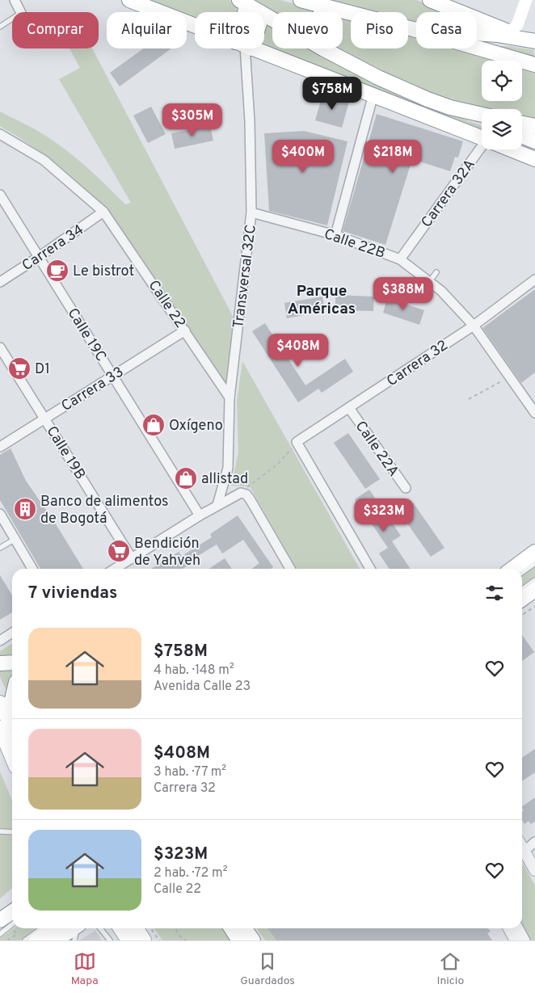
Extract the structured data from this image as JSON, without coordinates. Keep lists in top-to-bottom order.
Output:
{
  "streets": {
    "street": [
      "Carrera 32A",
      "Calle 22B",
      "Carrera 34",
      "Transversal 32C",
      "Calle 22",
      "Calle 19C",
      "Carrera 32",
      "Carrera 33",
      "Calle 22A",
      "Calle 19B"
    ]
  },
  "crossings": [
    ["Carrera 32A", "Calle 22B"],
    ["Calle 22B", "Transversal 32C"],
    ["Calle 22B", "Carrera 32"],
    ["Carrera 34", "Calle 22"],
    ["Carrera 34", "Calle 19C"],
    ["Transversal 32C", "Calle 22"],
    ["Calle 22", "Carrera 33"],
    ["Calle 19C", "Carrera 33"],
    ["Carrera 32", "Calle 22A"],
    ["Carrera 33", "Calle 19B"]
  ],
  "districts": ["Parque Américas"],
  "places": {
    "cafe": ["Le bistrot"],
    "supermarket": ["D1", "Bendición de Yahveh"],
    "shop": ["Oxígeno", "allistad"],
    "building": ["Banco de alimentos de Bogotá"]
  },
  "page": {
    "chip": [
      "Comprar",
      "Alquilar",
      "Filtros",
      "Nuevo",
      "Piso",
      "Casa"
    ],
    "price": [
      "$758M",
      "$305M",
      "$400M",
      "$218M",
      "$388M",
      "$408M",
      "$323M"
    ],
    "heading": "7 viviendas",
    "list": [
      {
        "name": "$758M",
        "note": "4 hab. · 148 m² · Avenida Calle 23"
      },
      {
        "name": "$408M",
        "note": "3 hab. · 77 m² · Carrera 32"
      },
      {
        "name": "$323M",
        "note": "2 hab. · 72 m² · Calle 22"
      }
    ],
    "tabs": ["Mapa", "Guardados", "Inicio"]
  }
}
